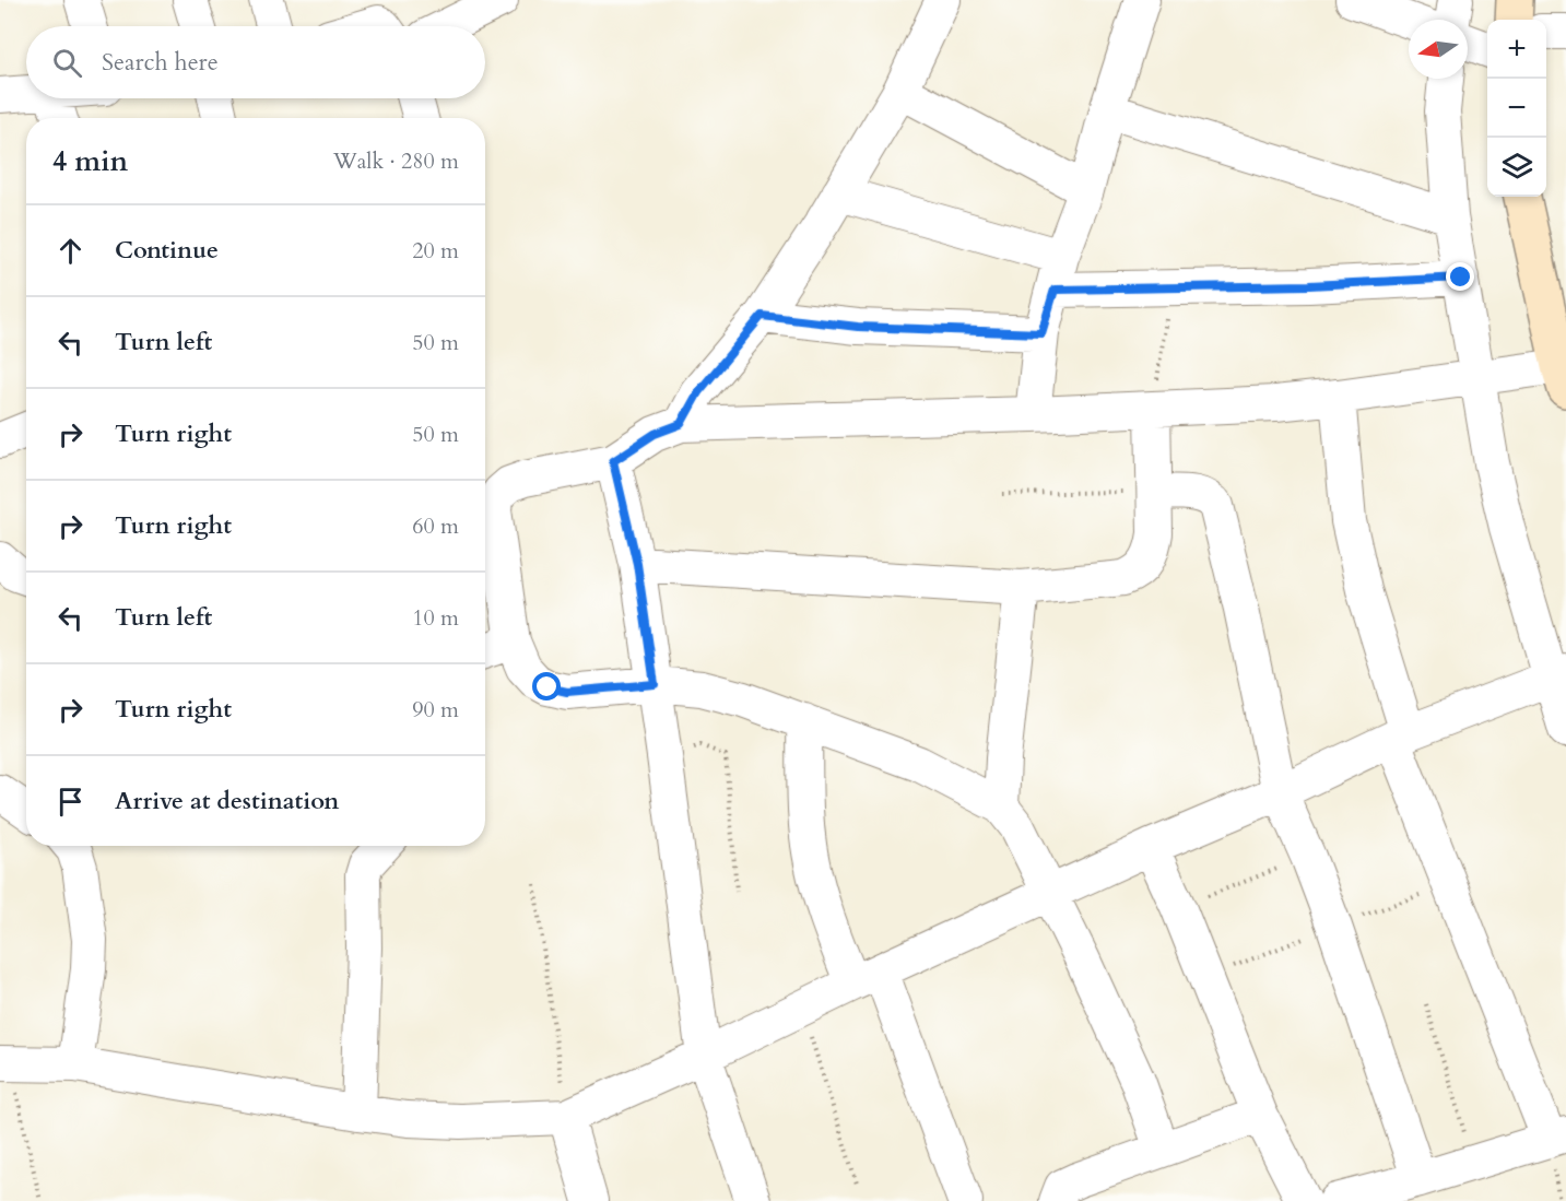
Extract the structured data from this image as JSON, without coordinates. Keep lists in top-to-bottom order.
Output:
{
  "north": "left",
  "page": {
    "map_buttons": ["+", "−"],
    "search": "Search here",
    "heading": ["4 min", "Walk · 280 m"],
    "list": [
      ["Continue", "20 m"],
      ["Turn left", "50 m"],
      ["Turn right", "50 m"],
      ["Turn right", "60 m"],
      ["Turn left", "10 m"],
      ["Turn right", "90 m"],
      "Arrive at destination"
    ]
  }
}
